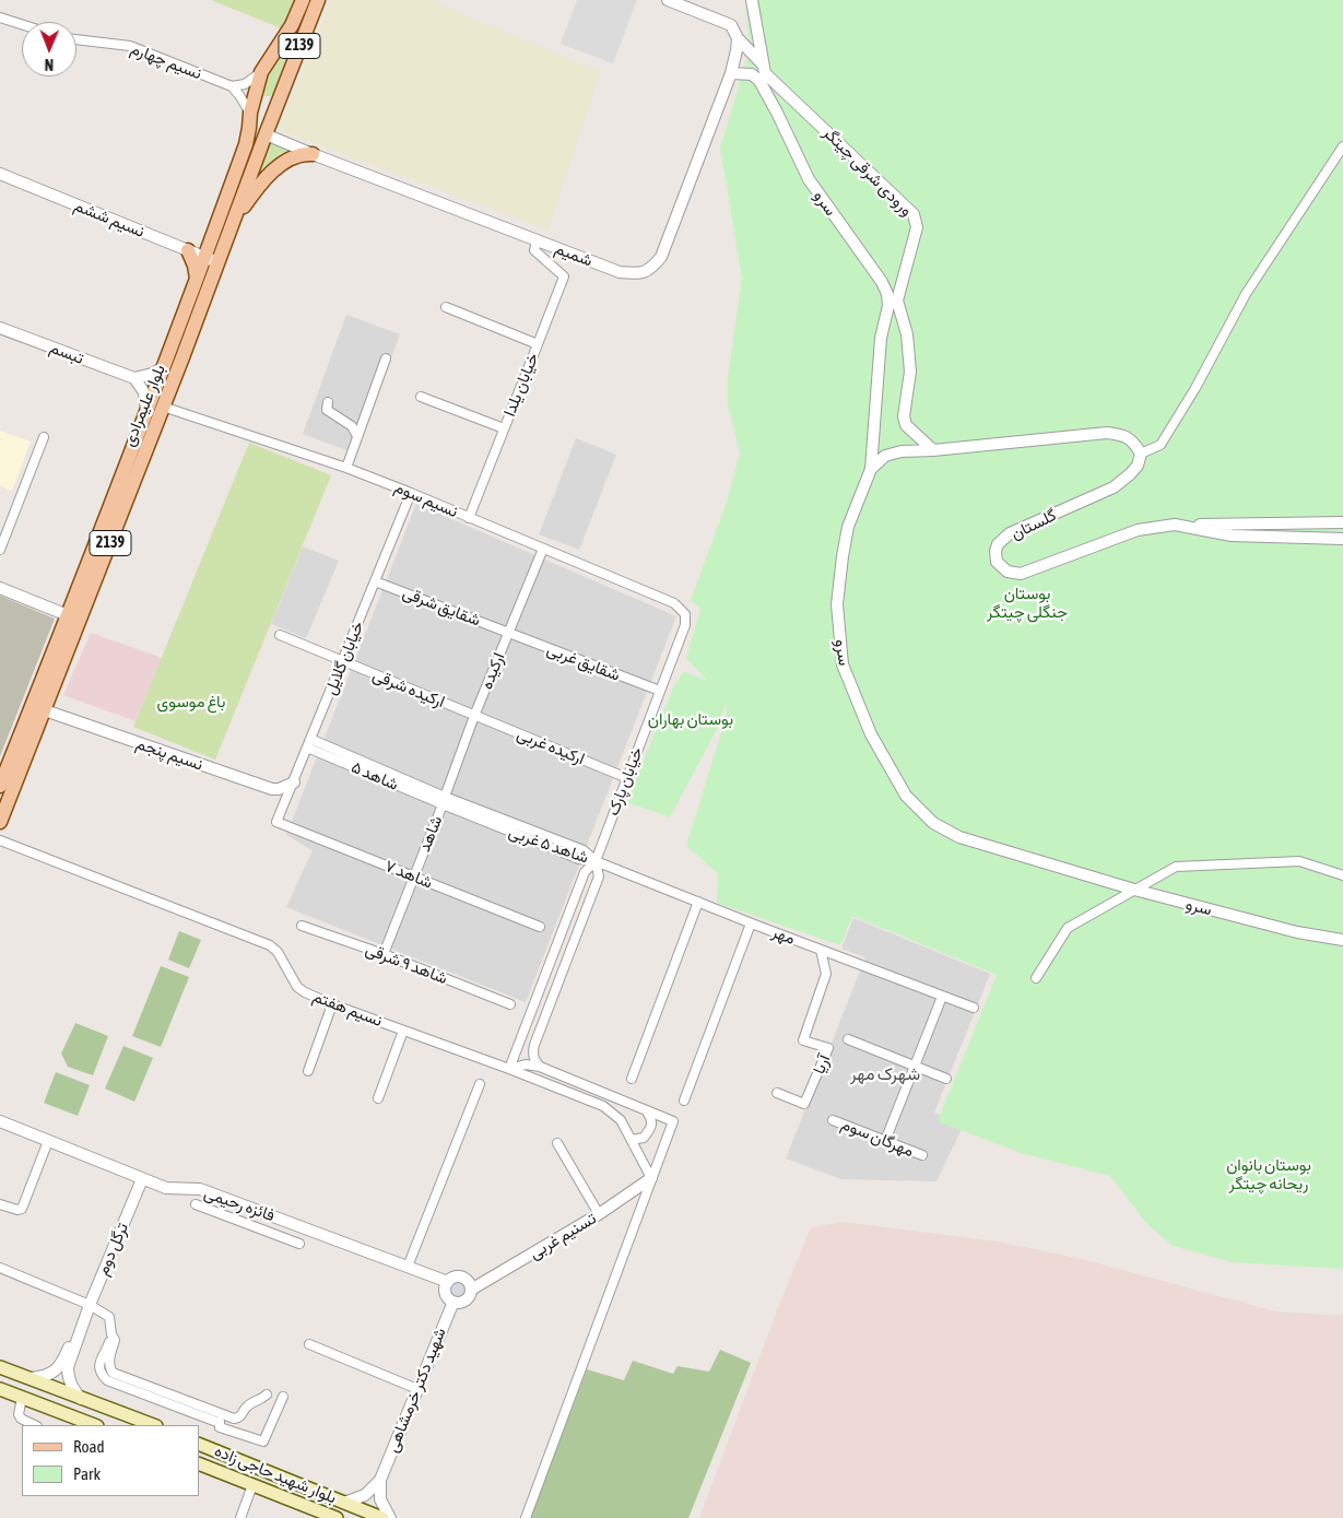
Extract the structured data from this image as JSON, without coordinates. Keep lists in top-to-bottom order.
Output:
{
  "streets": {
    "main road": ["2139", "بلوار علیمرادی", "بلوار شهید حاجی زاده"],
    "street": [
      "نسیم چهارم",
      "ورودی شرقی چیتگر",
      "سرو",
      "نسیم ششم",
      "شمیم",
      "تبسم",
      "خیابان یلدا",
      "نسیم سوم",
      "گلستان",
      "شقایق شرقی",
      "خیابان گلایل",
      "شقایق غربی",
      "ارکیده",
      "ارکیده شرقی",
      "ارکیده غربی",
      "نسیم پنجم",
      "شاهد ۵",
      "خیابان پارک",
      "شاهد",
      "شاهد ۵ غربی",
      "شاهد ۷",
      "مهر",
      "شاهد ۹ شرقی",
      "نسیم هفتم",
      "آریا",
      "مهرگان سوم",
      "فائزه رحیمی",
      "تسنیم غربی",
      "ترگل دوم",
      "شهید دکتر خرمشاهی"
    ]
  },
  "crossings": [
    ["ورودی شرقی چیتگر", "شمیم"],
    ["سرو", "شمیم"],
    ["نسیم ششم", "بلوار علیمرادی"],
    ["شمیم", "بلوار علیمرادی"],
    ["خیابان یلدا", "نسیم سوم"],
    ["بلوار علیمرادی", "نسیم سوم"],
    ["بلوار علیمرادی", "نسیم پنجم"],
    ["نسیم سوم", "خیابان گلایل"],
    ["نسیم سوم", "ارکیده"],
    ["نسیم سوم", "خیابان پارک"],
    ["شقایق شرقی", "خیابان گلایل"],
    ["شقایق شرقی", "شقایق غربی"],
    ["شقایق شرقی", "ارکیده"],
    ["خیابان گلایل", "ارکیده شرقی"],
    ["خیابان گلایل", "نسیم پنجم"],
    ["خیابان گلایل", "شاهد ۵"],
    ["خیابان گلایل", "شاهد ۷"],
    ["شقایق غربی", "ارکیده"],
    ["شقایق غربی", "خیابان پارک"],
    ["ارکیده", "ارکیده شرقی"],
    ["ارکیده", "ارکیده غربی"],
    ["ارکیده", "شاهد ۵"],
    ["ارکیده", "شاهد"],
    ["ارکیده", "شاهد ۵ غربی"],
    ["ارکیده شرقی", "ارکیده غربی"],
    ["ارکیده غربی", "خیابان پارک"],
    ["شاهد ۵", "شاهد"],
    ["شاهد ۵", "شاهد ۵ غربی"],
    ["خیابان پارک", "شاهد ۵ غربی"],
    ["خیابان پارک", "مهر"],
    ["خیابان پارک", "نسیم هفتم"],
    ["شاهد", "شاهد ۵ غربی"],
    ["شاهد", "شاهد ۷"],
    ["شاهد", "شاهد ۹ شرقی"],
    ["شاهد ۵ غربی", "مهر"],
    ["مهر", "آریا"],
    ["نسیم هفتم", "تسنیم غربی"],
    ["فائزه رحیمی", "تسنیم غربی"],
    ["فائزه رحیمی", "ترگل دوم"],
    ["فائزه رحیمی", "شهید دکتر خرمشاهی"],
    ["تسنیم غربی", "شهید دکتر خرمشاهی"],
    ["شهید دکتر خرمشاهی", "بلوار شهید حاجی زاده"]
  ],
  "districts": ["شهرک مهر"],
  "parks": [
    "بوستان جنگلی چیتگر",
    "باغ موسوی",
    "بوستان بهاران",
    "بوستان بانوان ریحانه چیتگر"
  ],
  "legend": ["Road", "Park"],
  "north": "bottom"
}
